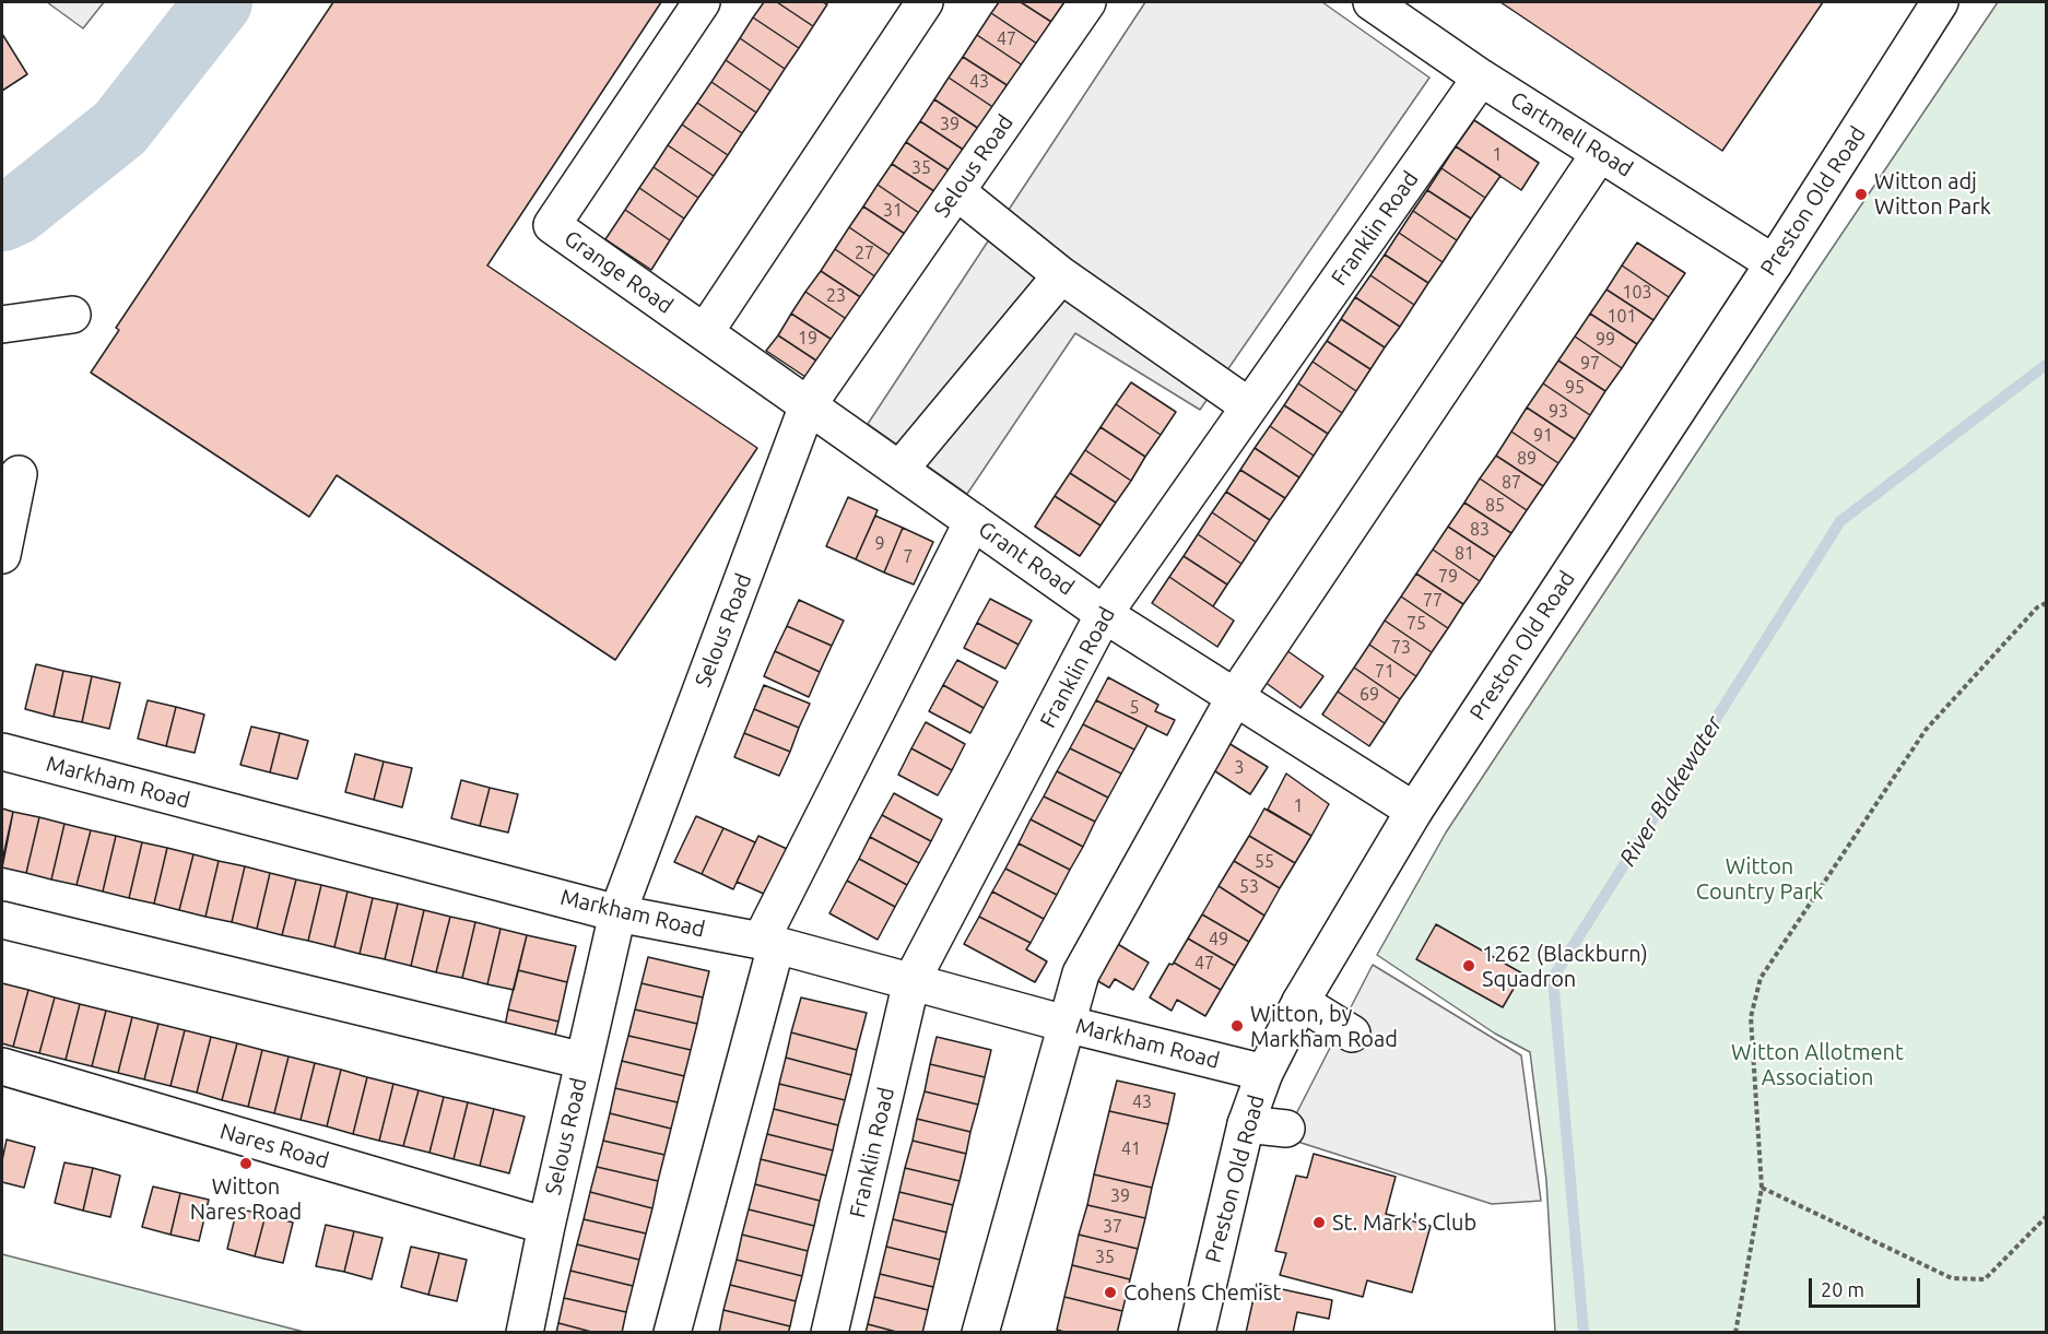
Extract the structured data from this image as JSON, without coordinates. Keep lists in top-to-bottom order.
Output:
{
  "streets": {
    "street": [
      "Cartmell Road",
      "Selous Road",
      "Preston Old Road",
      "Franklin Road",
      "Grange Road",
      "Grant Road",
      "Markham Road",
      "Nares Road"
    ]
  },
  "crossings": [
    ["Cartmell Road", "Preston Old Road"],
    ["Cartmell Road", "Franklin Road"],
    ["Selous Road", "Grange Road"],
    ["Selous Road", "Grant Road"],
    ["Selous Road", "Markham Road"],
    ["Selous Road", "Nares Road"],
    ["Preston Old Road", "Grant Road"],
    ["Preston Old Road", "Markham Road"],
    ["Franklin Road", "Grant Road"],
    ["Franklin Road", "Markham Road"],
    ["Grange Road", "Grant Road"]
  ],
  "water": ["River Blakewater"],
  "parks": ["Witton Country Park", "Witton Allotment Association"],
  "places": [
    "Witton adj Witton Park",
    "1262 (Blackburn) Squadron",
    "Witton, by Markham Road",
    "Witton Nares Road",
    "St. Mark's Club",
    "Cohens Chemist"
  ],
  "house_numbers": [
    "47",
    "43",
    "39",
    "1",
    "35",
    "31",
    "27",
    "103",
    "23",
    "101",
    "19",
    "99",
    "97",
    "95",
    "93",
    "91",
    "89",
    "87",
    "85",
    "83",
    "9",
    "81",
    "7",
    "79",
    "77",
    "75",
    "73",
    "71",
    "69",
    "5",
    "3",
    "1",
    "55",
    "53",
    "49",
    "47",
    "43",
    "41",
    "39",
    "37",
    "35"
  ],
  "scale_bar": "20 m"
}
